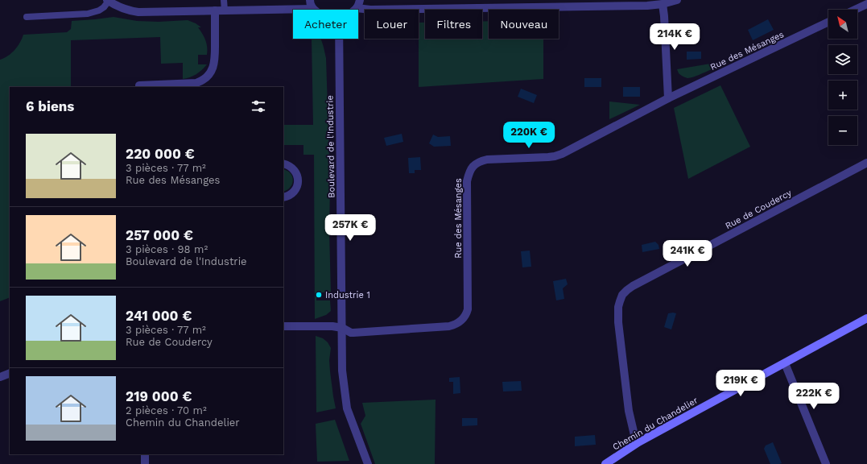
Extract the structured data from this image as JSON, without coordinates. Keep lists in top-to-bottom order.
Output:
{
  "streets": {
    "street": [
      "Rue des Mésanges",
      "Boulevard de l'Industrie",
      "Rue de Coudercy",
      "Chemin du Chandelier"
    ]
  },
  "crossings": [
    ["Rue des Mésanges", "Boulevard de l'Industrie"],
    ["Rue de Coudercy", "Chemin du Chandelier"]
  ],
  "places": ["Industrie 1"],
  "north": "top left",
  "page": {
    "map_buttons": ["+", "−"],
    "chip": [
      "Acheter",
      "Louer",
      "Filtres",
      "Nouveau"
    ],
    "price": [
      "214K €",
      "220K €",
      "257K €",
      "241K €",
      "219K €",
      "222K €"
    ],
    "heading": "6 biens",
    "list": [
      {
        "name": "220 000 €",
        "note": "3 pièces · 77 m² · Rue des Mésanges"
      },
      {
        "name": "257 000 €",
        "note": "3 pièces · 98 m² · Boulevard de l'Industrie"
      },
      {
        "name": "241 000 €",
        "note": "3 pièces · 77 m² · Rue de Coudercy"
      },
      {
        "name": "219 000 €",
        "note": "2 pièces · 70 m² · Chemin du Chandelier"
      }
    ]
  }
}
